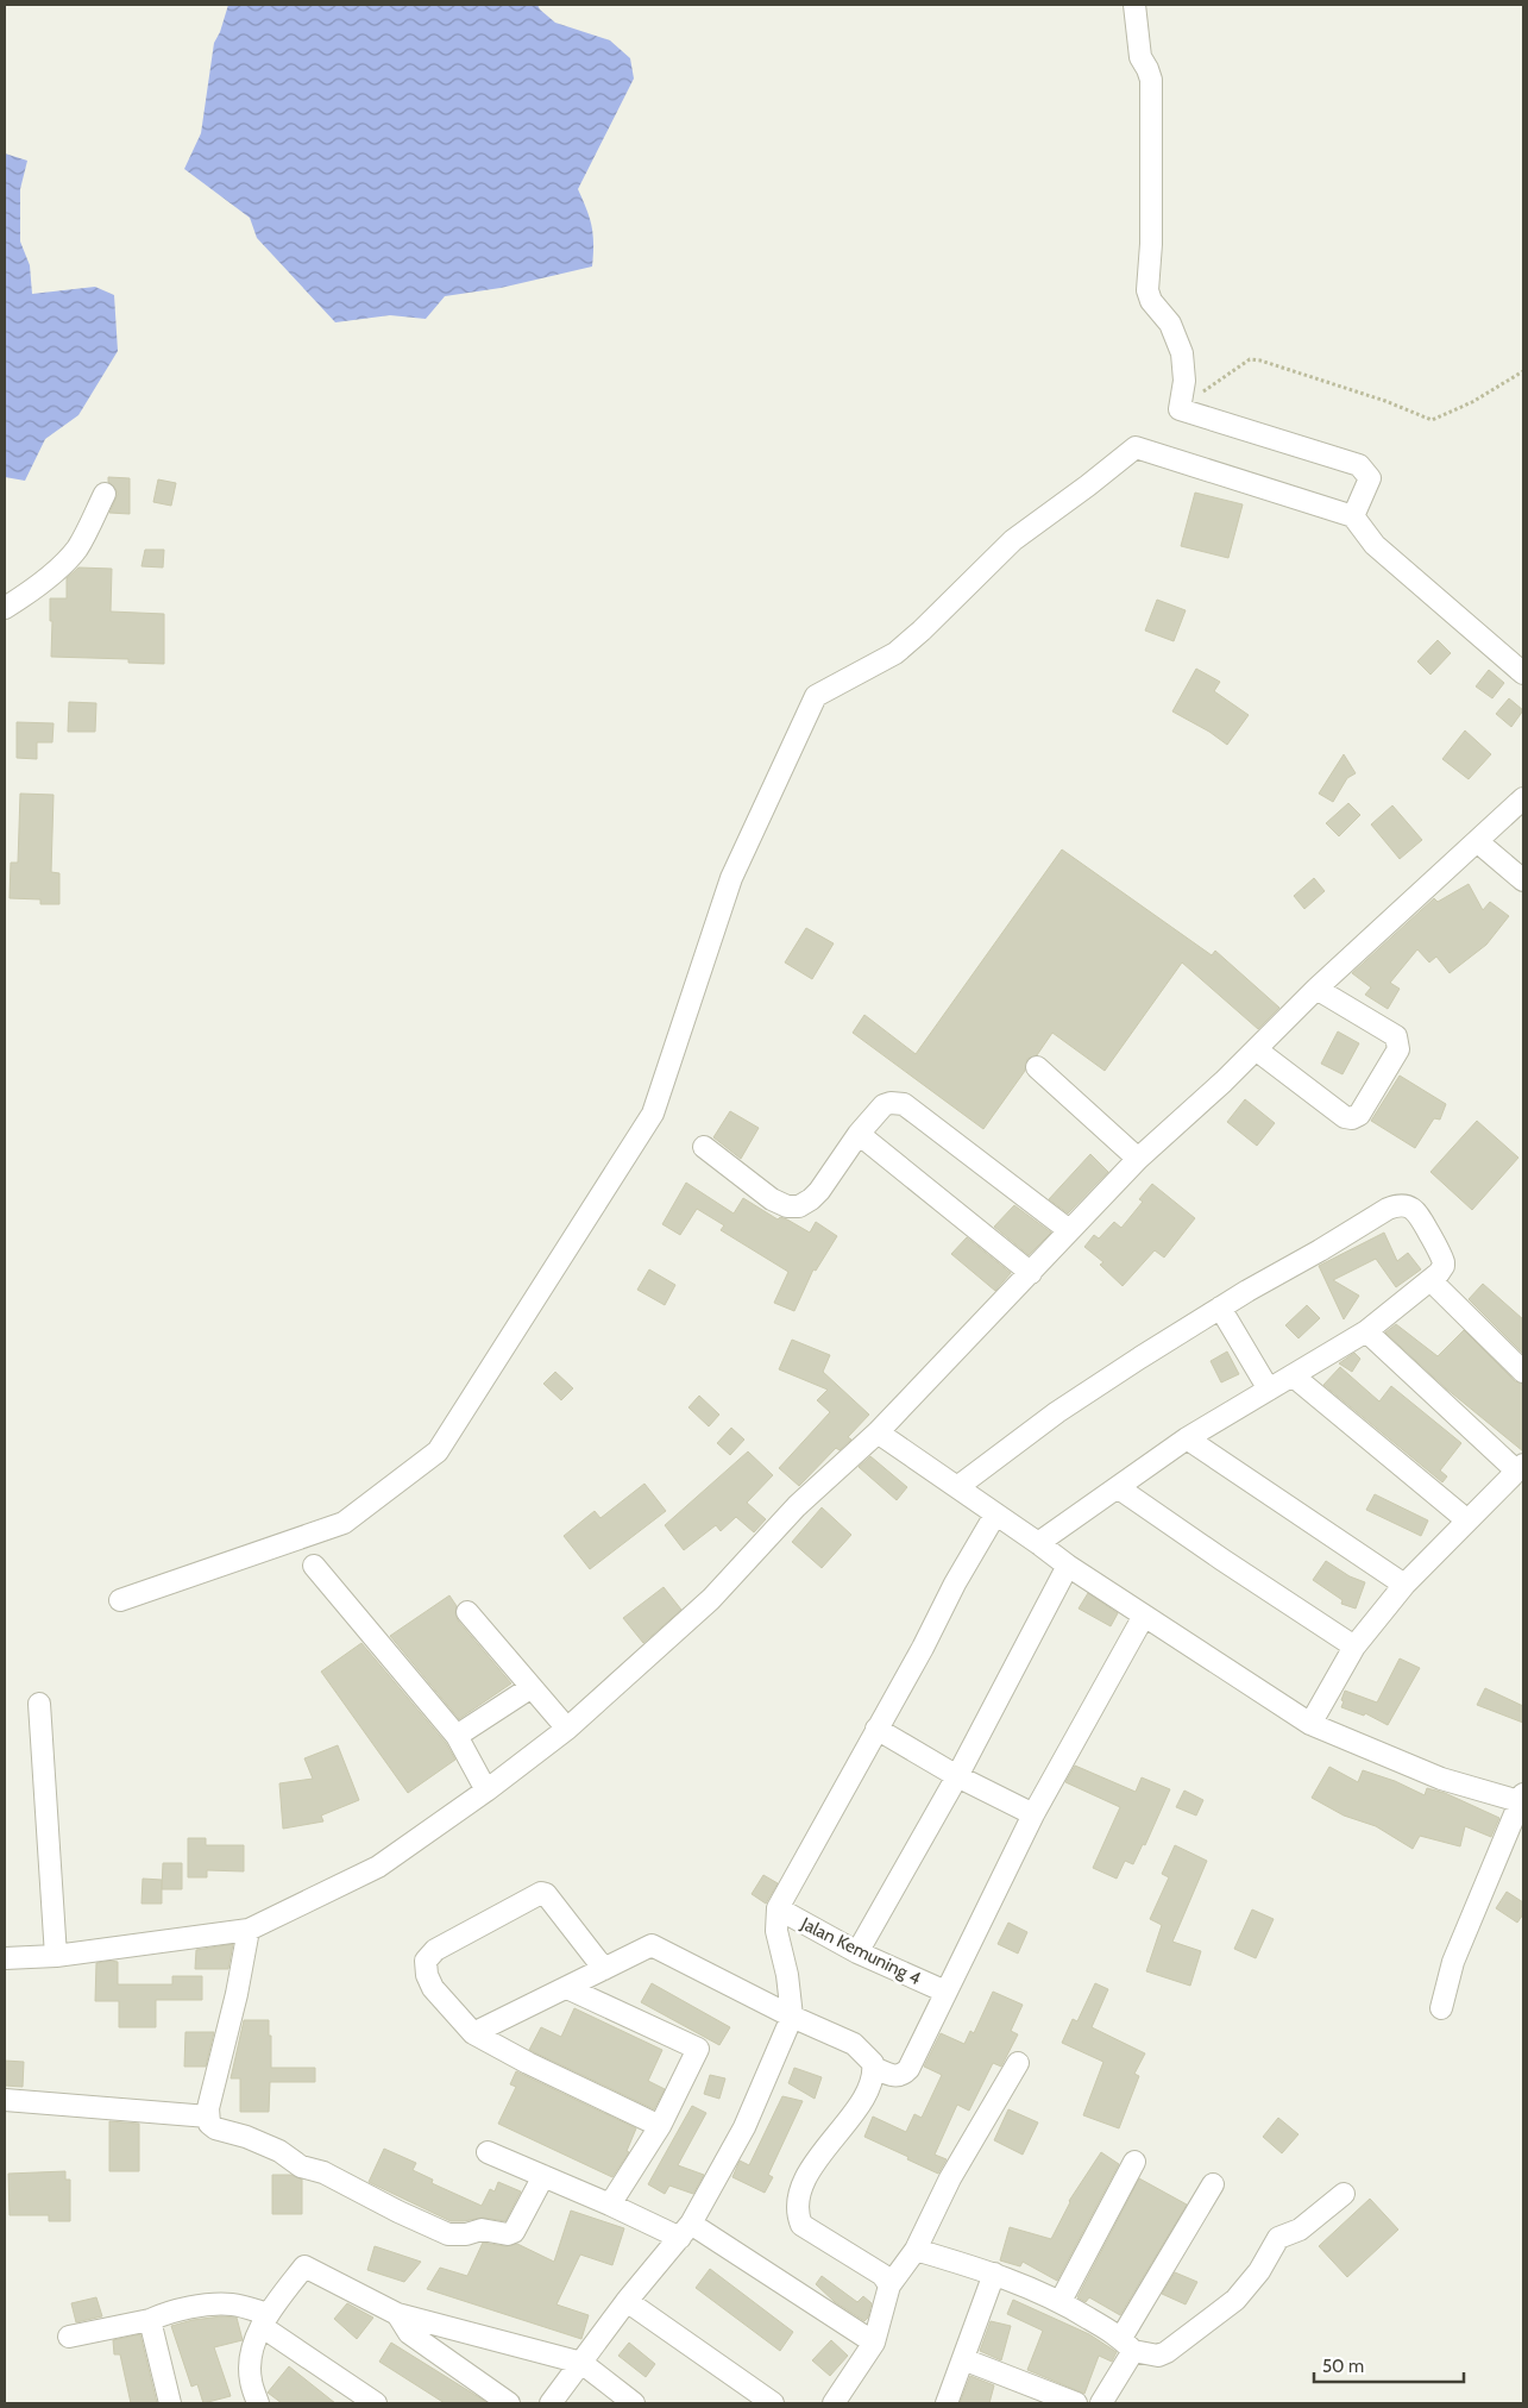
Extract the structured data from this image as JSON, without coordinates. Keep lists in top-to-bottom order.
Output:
{
  "streets": {
    "street": ["Jalan Kemuning 4"]
  },
  "scale_bar": "50 m"
}
